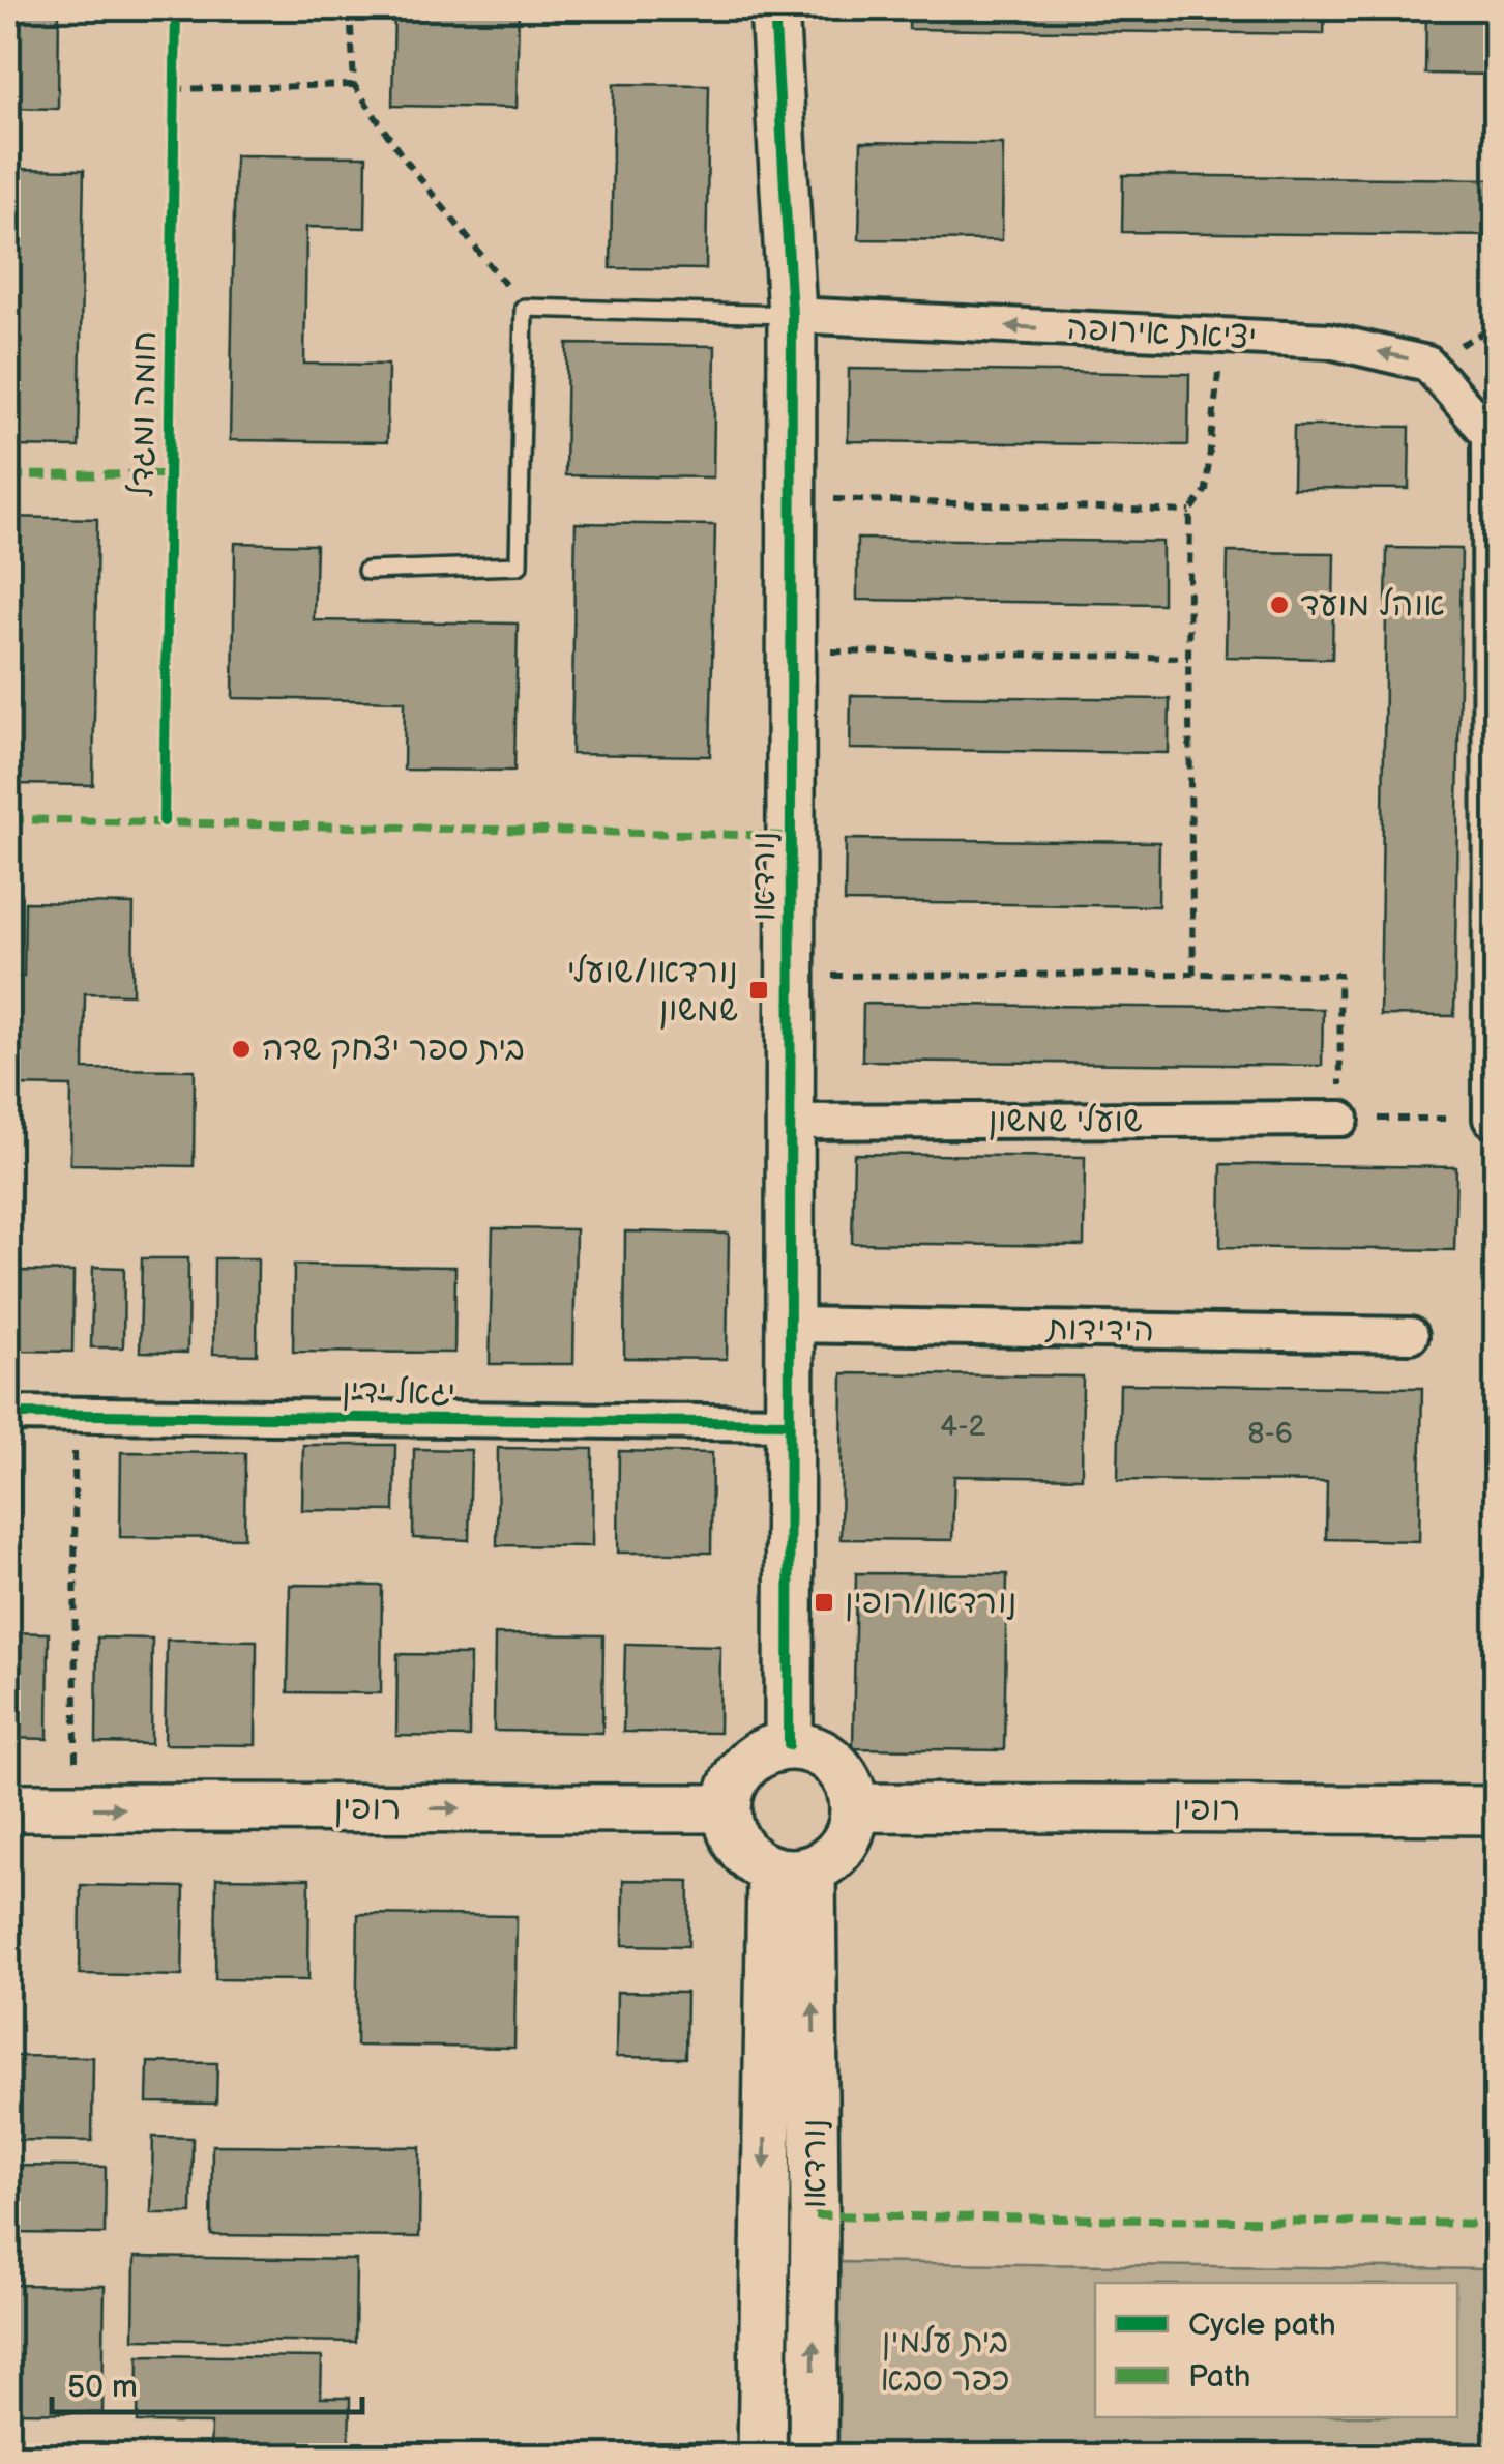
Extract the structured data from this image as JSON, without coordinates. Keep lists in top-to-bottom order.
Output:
{
  "streets": {
    "street": [
      "יציאת אירופה",
      "נורדאו",
      "שועלי שמשון",
      "הידידות",
      "יגאל ידין",
      "רופין"
    ],
    "cycle path": ["חומה ומגדל"]
  },
  "crossings": [
    ["יציאת אירופה", "נורדאו"],
    ["נורדאו", "שועלי שמשון"],
    ["נורדאו", "הידידות"],
    ["נורדאו", "יגאל ידין"],
    ["נורדאו", "רופין"]
  ],
  "one_way": ["יציאת אירופה", "רופין"],
  "parks": ["בית עלמין כפר סבא"],
  "places": {
    "other": ["אוהל מועד", "בית ספר יצחק שדה"],
    "transit": ["נורדאו/שועלי שמשון", "נורדאו/רופין"]
  },
  "house_numbers": ["4-2", "8-6"],
  "legend": ["Cycle path", "Path"],
  "scale_bar": "50 m"
}
